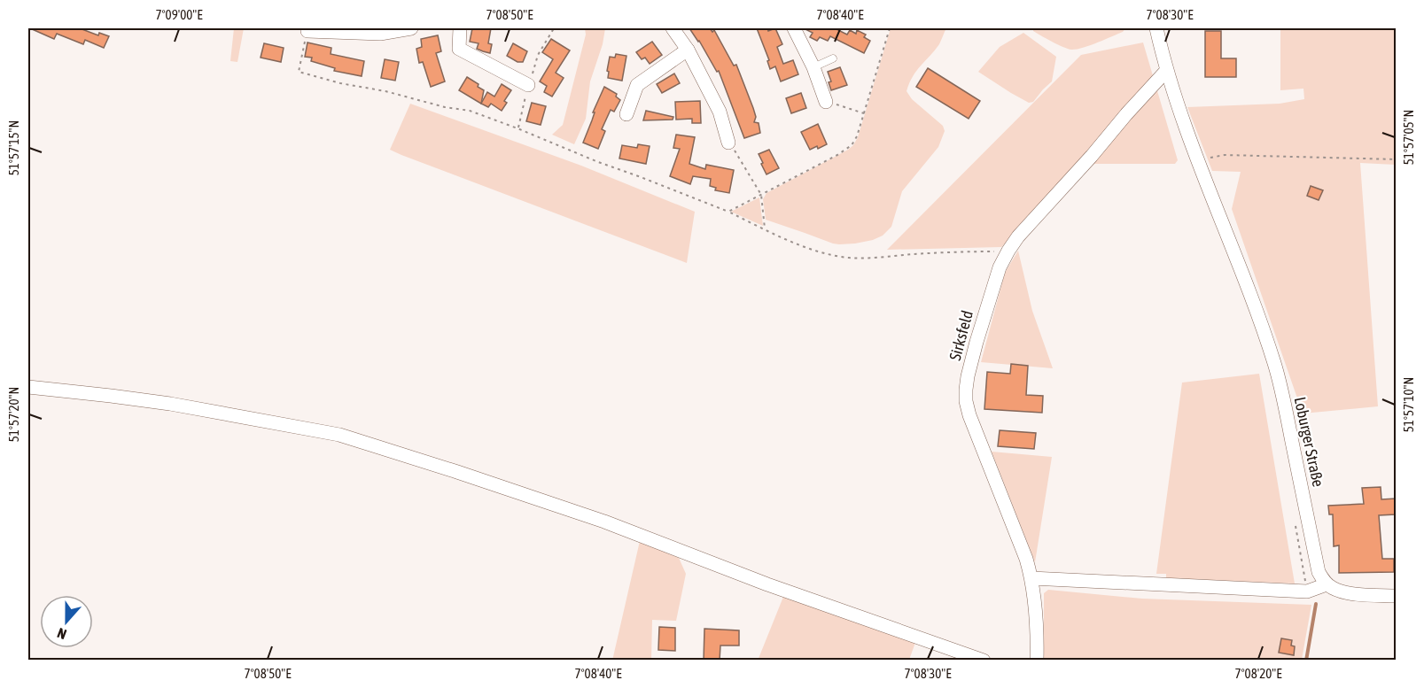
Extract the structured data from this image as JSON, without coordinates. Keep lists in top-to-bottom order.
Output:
{
  "streets": {
    "street": ["Sirksfeld", "Loburger Straße"]
  },
  "crossings": [
    ["Sirksfeld", "Loburger Straße"]
  ],
  "north": "bottom",
  "coordinates": [
    "7°09'00\"E",
    "7°08'50\"E",
    "7°08'40\"E",
    "7°08'30\"E",
    "51°57'05\"N",
    "51°57'15\"N",
    "51°57'10\"N",
    "51°57'20\"N",
    "7°08'20\"E"
  ]
}
